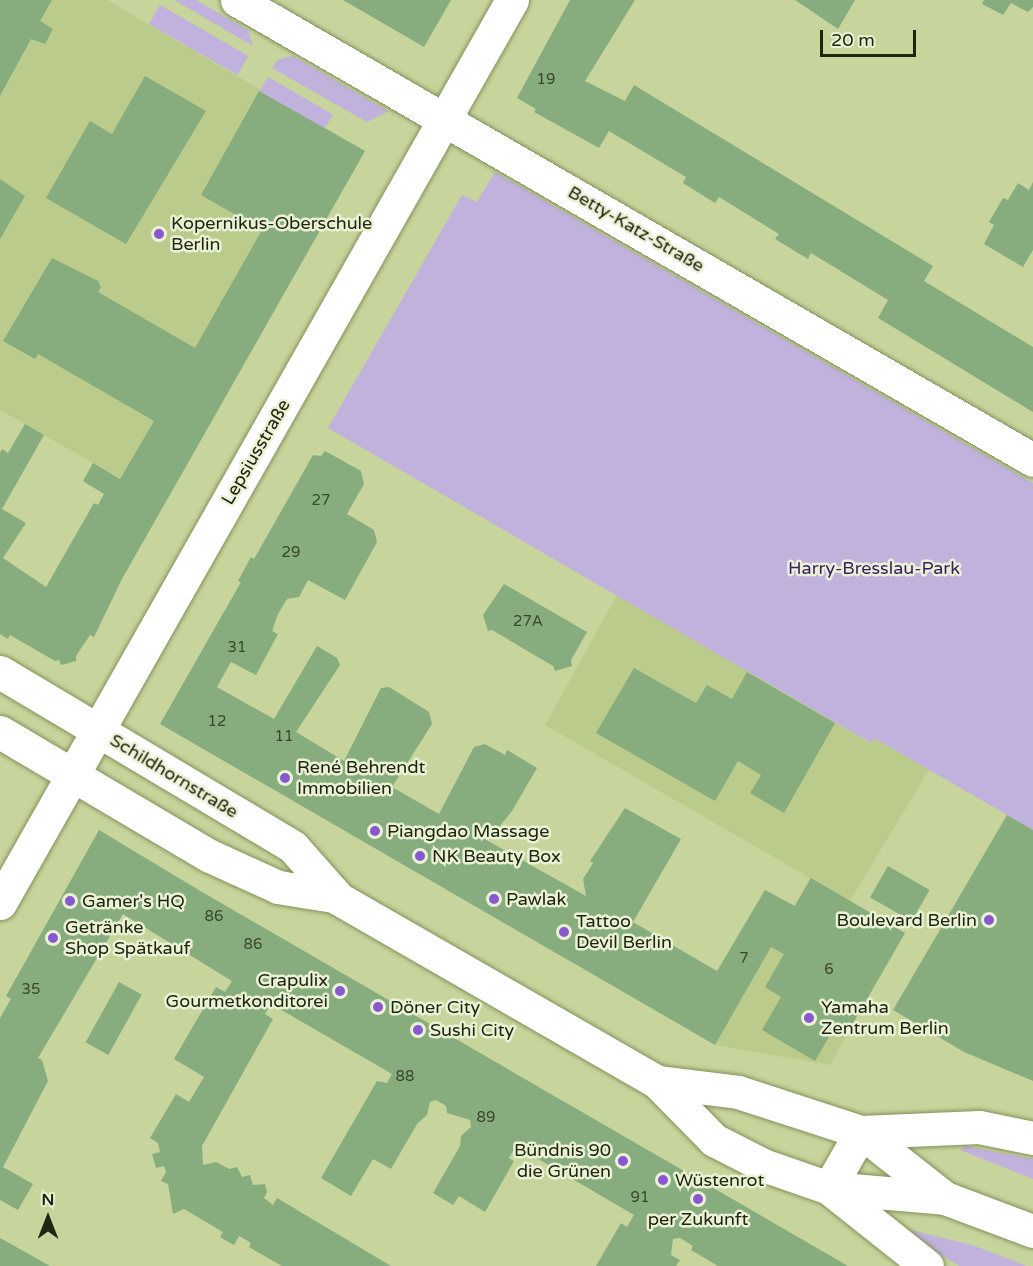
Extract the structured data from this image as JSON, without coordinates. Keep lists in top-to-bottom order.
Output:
{
  "streets": {
    "street": ["Betty-Katz-Straße", "Lepsiusstraße", "Schildhornstraße"]
  },
  "crossings": [
    ["Betty-Katz-Straße", "Lepsiusstraße"],
    ["Lepsiusstraße", "Schildhornstraße"]
  ],
  "parks": ["Harry-Bresslau-Park"],
  "places": [
    "Kopernikus-Oberschule Berlin",
    "René Behrendt Immobilien",
    "Piangdao Massage",
    "NK Beauty Box",
    "Pawlak",
    "Gamer's HQ",
    "Boulevard Berlin",
    "Tattoo Devil Berlin",
    "Getränke Shop Spätkauf",
    "Crapulix Gourmetkonditorei",
    "Döner City",
    "Yamaha Zentrum Berlin",
    "Sushi City",
    "Bündnis 90 die Grünen",
    "Wüstenrot",
    "per Zukunft"
  ],
  "house_numbers": [
    "19",
    "27",
    "29",
    "27A",
    "31",
    "12",
    "11",
    "86",
    "86",
    "7",
    "6",
    "35",
    "88",
    "89",
    "91"
  ],
  "scale_bar": "20 m",
  "north": "top"
}
